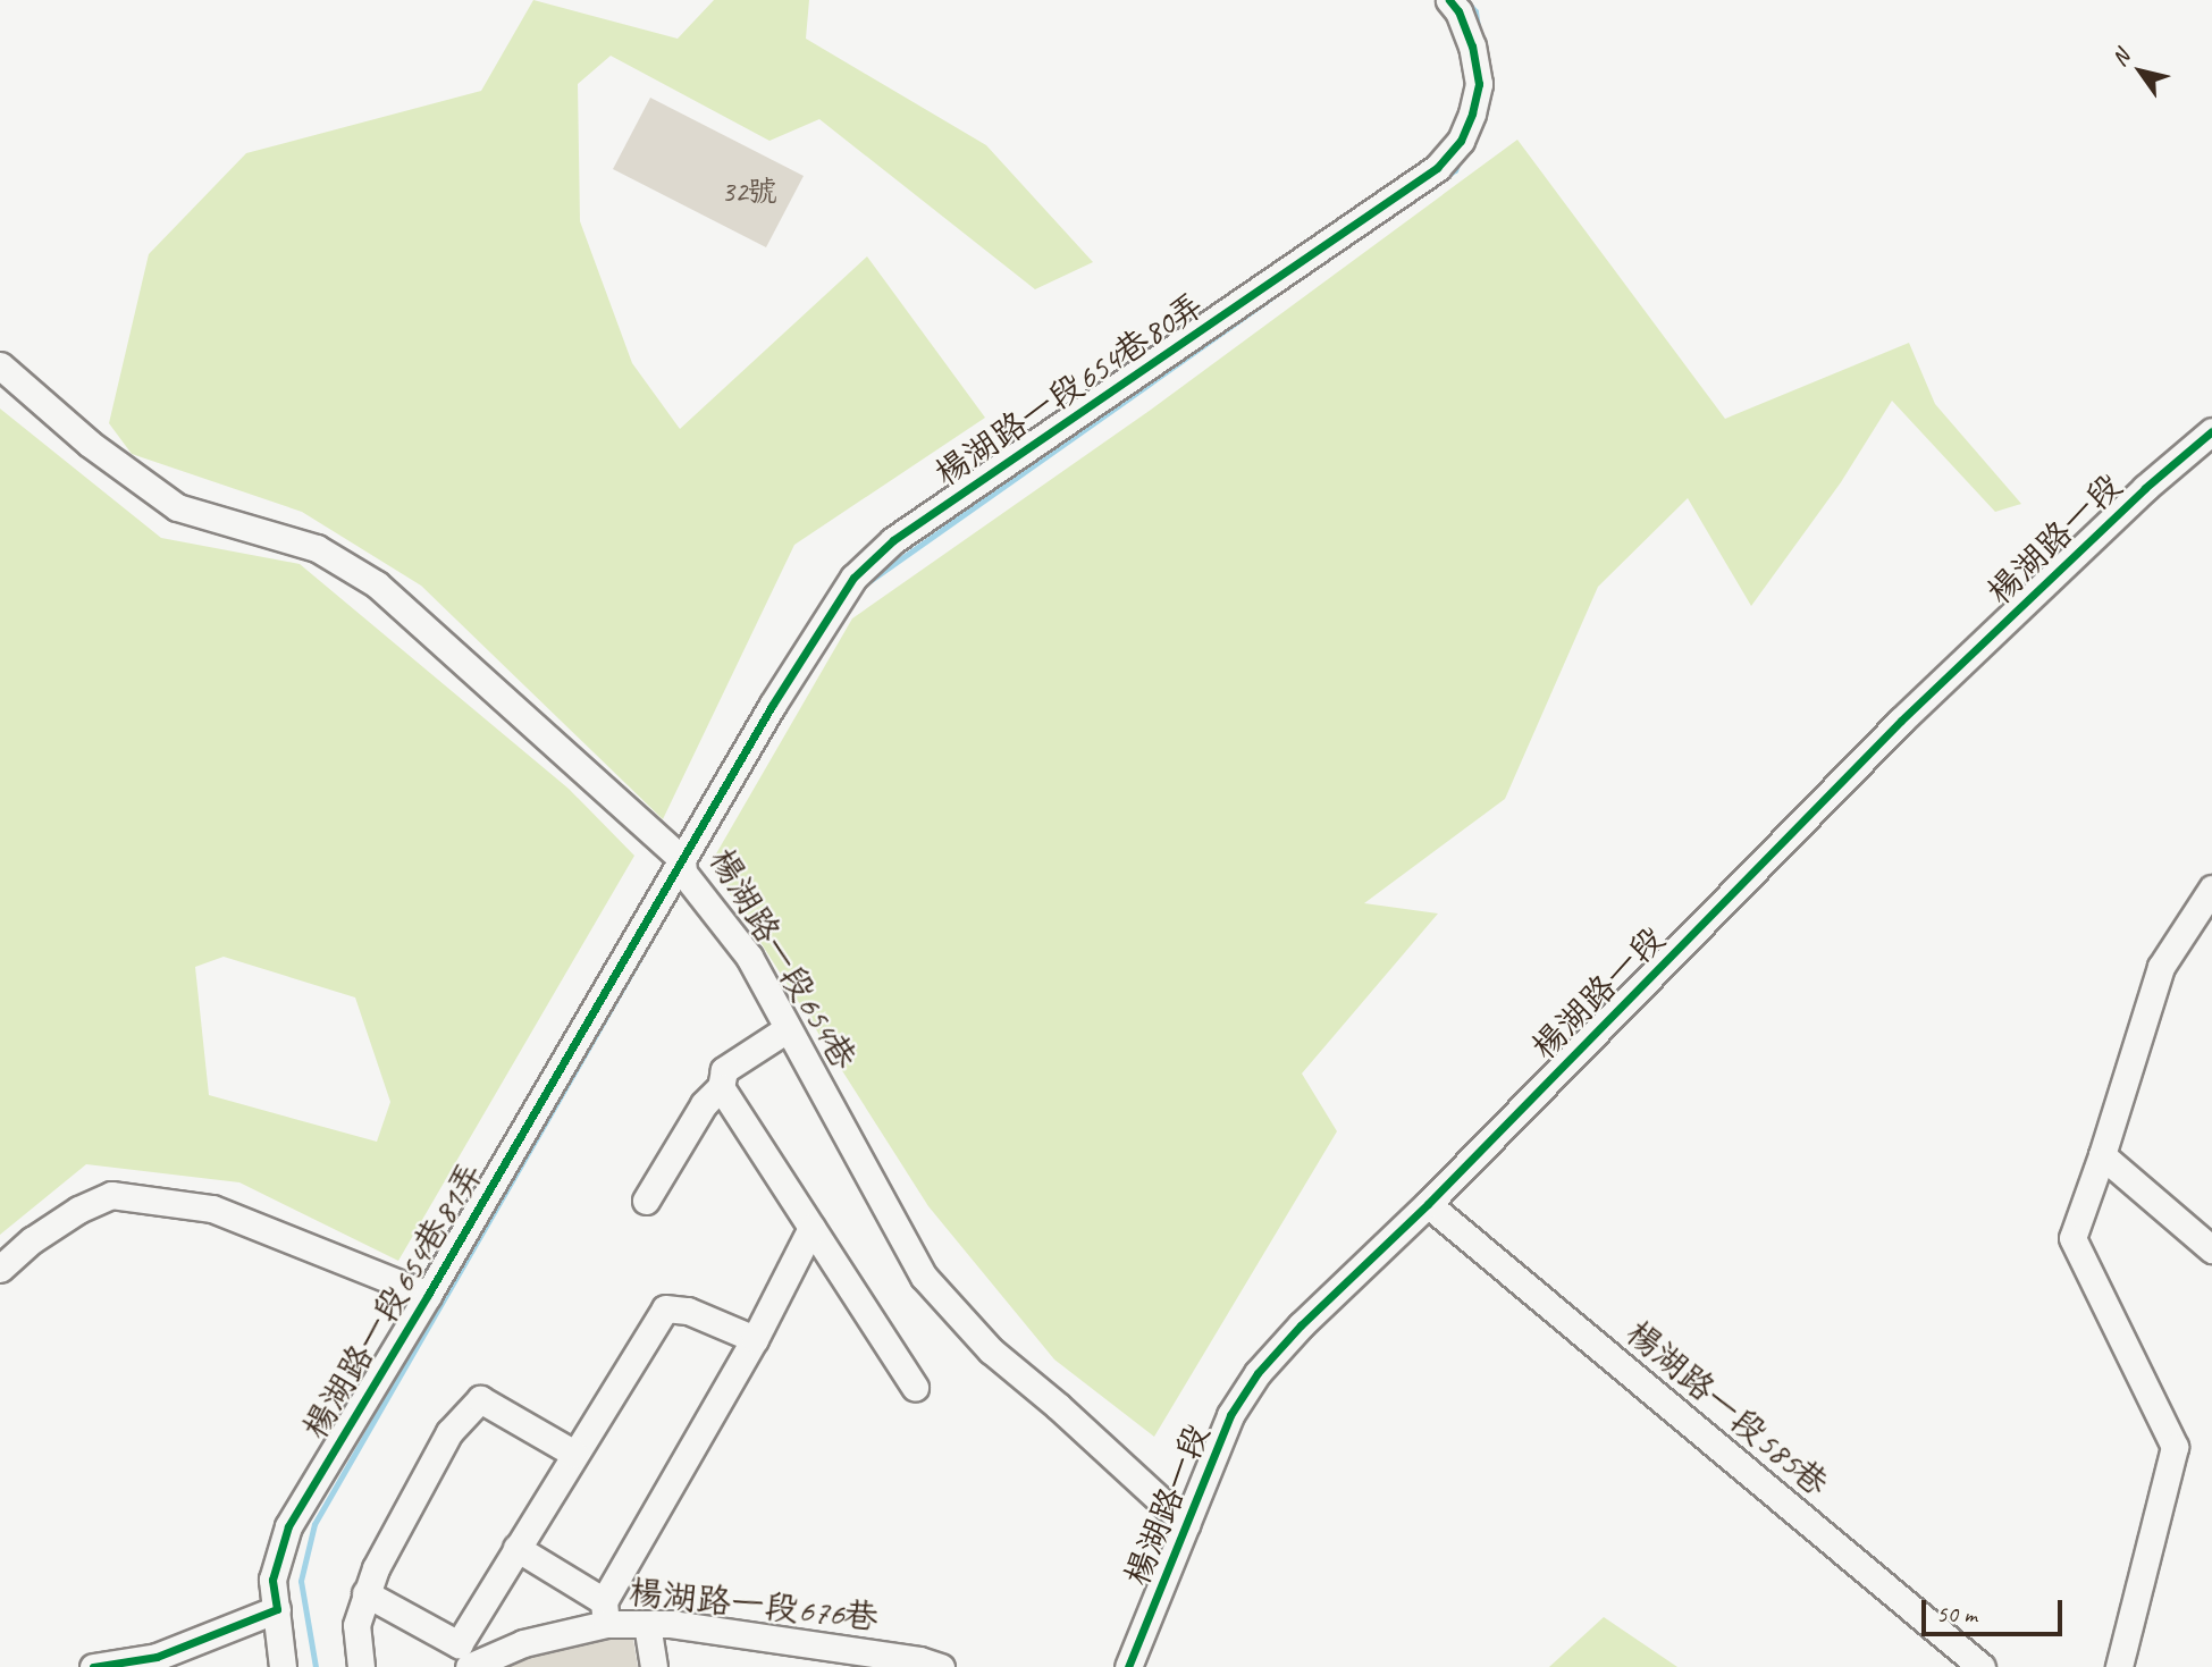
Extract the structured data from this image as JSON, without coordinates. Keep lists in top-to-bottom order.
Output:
{
  "streets": {
    "street": [
      "楊湖路一段654巷80弄",
      "楊湖路一段",
      "楊湖路一段654巷",
      "楊湖路一段654巷81弄",
      "楊湖路一段585巷",
      "楊湖路一段676巷"
    ]
  },
  "crossings": [
    ["楊湖路一段654巷80弄", "楊湖路一段654巷"],
    ["楊湖路一段654巷80弄", "楊湖路一段654巷81弄"],
    ["楊湖路一段", "楊湖路一段654巷"],
    ["楊湖路一段", "楊湖路一段585巷"],
    ["楊湖路一段654巷", "楊湖路一段654巷81弄"]
  ],
  "house_numbers": ["32號"],
  "scale_bar": "50 m",
  "north": "top left"
}
